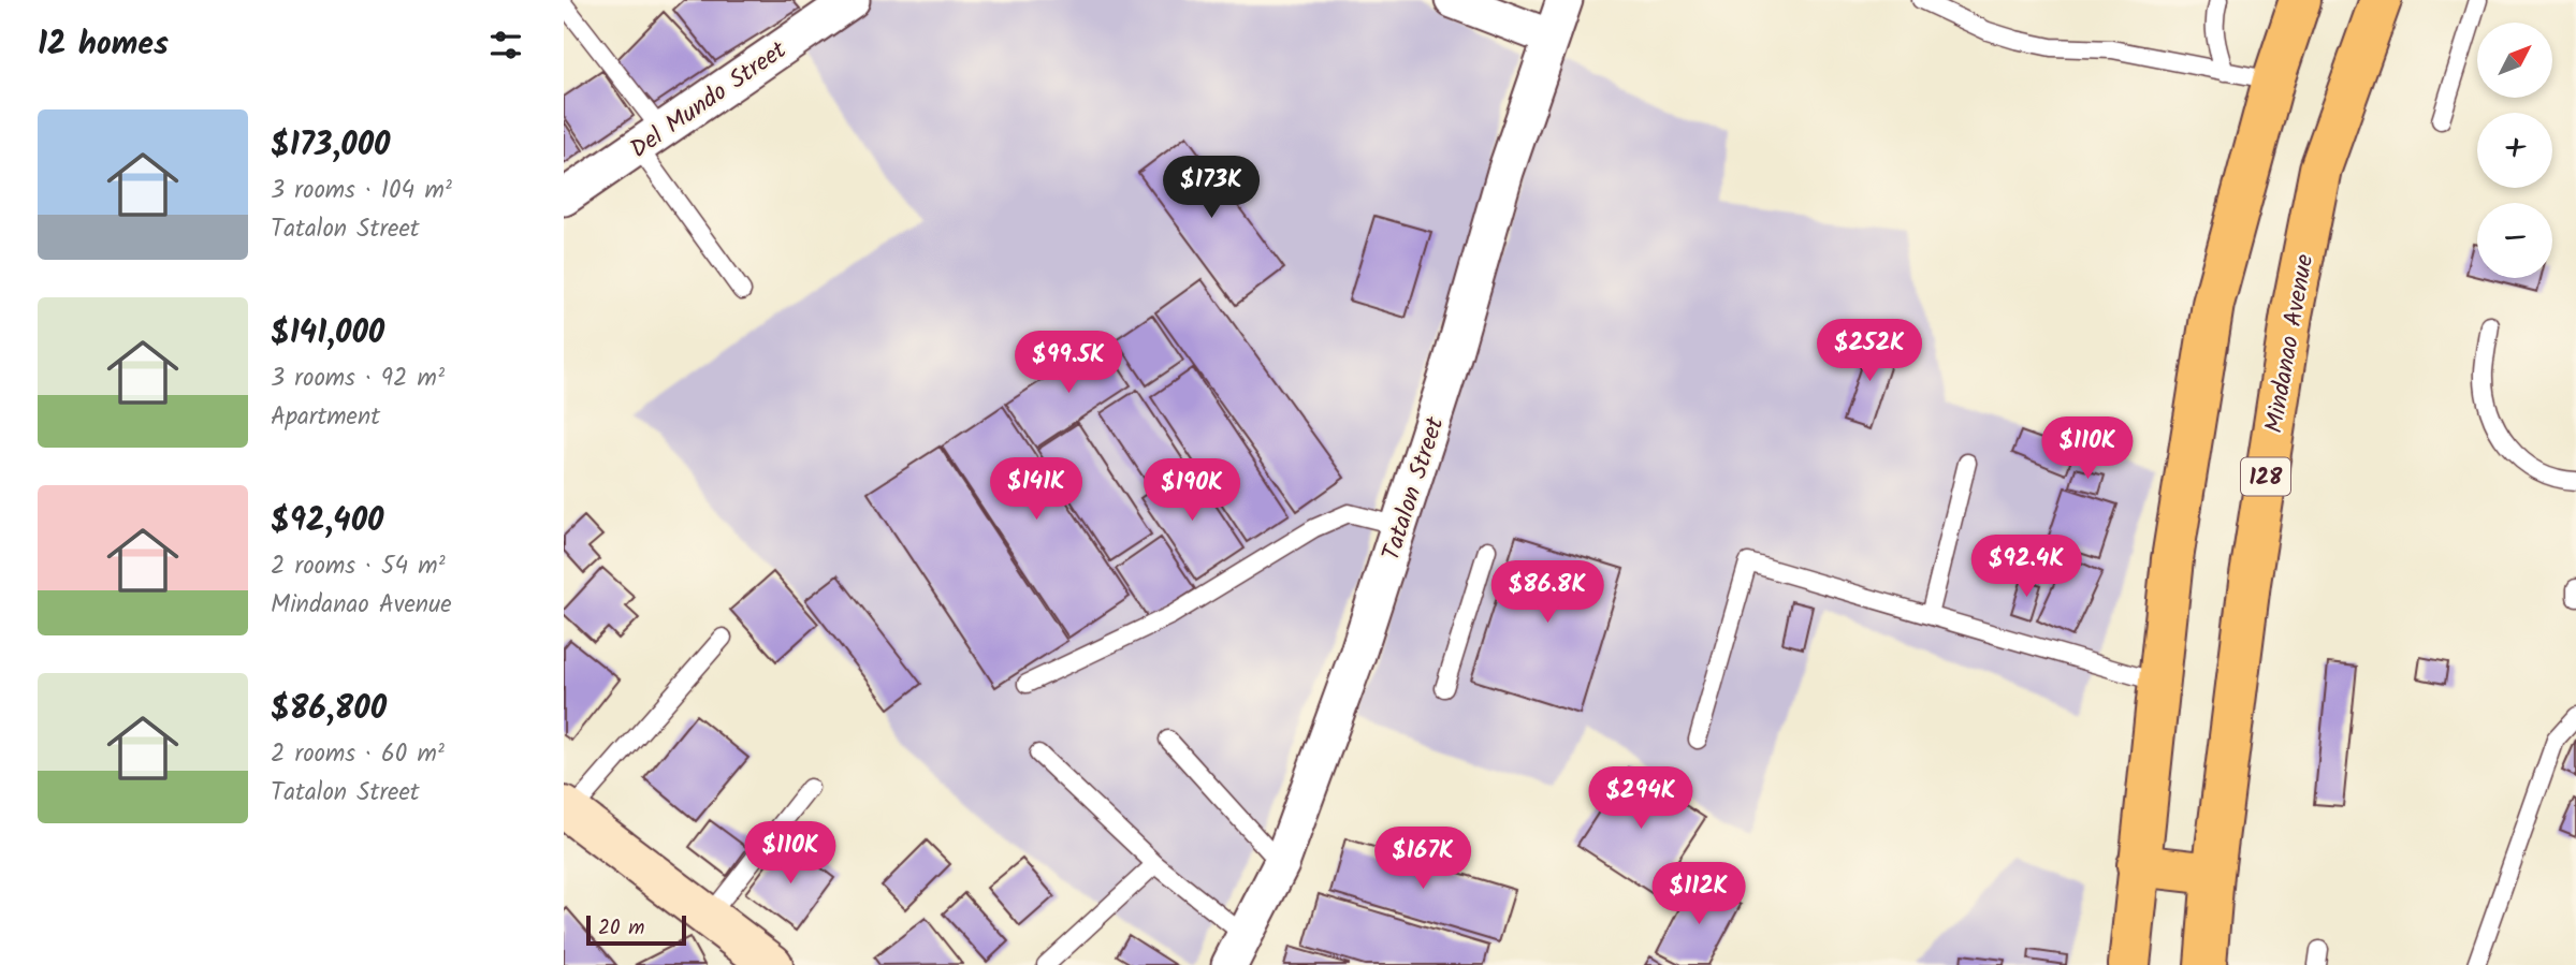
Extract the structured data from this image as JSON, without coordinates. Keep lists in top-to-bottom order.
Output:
{
  "streets": {
    "main road": ["Mindanao Avenue", "128"],
    "street": ["Del Mundo Street", "Tatalon Street"]
  },
  "scale_bar": "20 m",
  "north": "top right",
  "page": {
    "heading": "12 homes",
    "map_buttons": ["+", "−"],
    "list": [
      {
        "name": "$173,000",
        "note": "3 rooms · 104 m² · Tatalon Street"
      },
      {
        "name": "$141,000",
        "note": "3 rooms · 92 m² · Apartment"
      },
      {
        "name": "$92,400",
        "note": "2 rooms · 54 m² · Mindanao Avenue"
      },
      {
        "name": "$86,800",
        "note": "2 rooms · 60 m² · Tatalon Street"
      }
    ],
    "price": [
      "$173K",
      "$252K",
      "$99.5K",
      "$110K",
      "$141K",
      "$190K",
      "$92.4K",
      "$86.8K",
      "$294K",
      "$110K",
      "$167K",
      "$112K"
    ],
    "scale": "20 m"
  }
}
